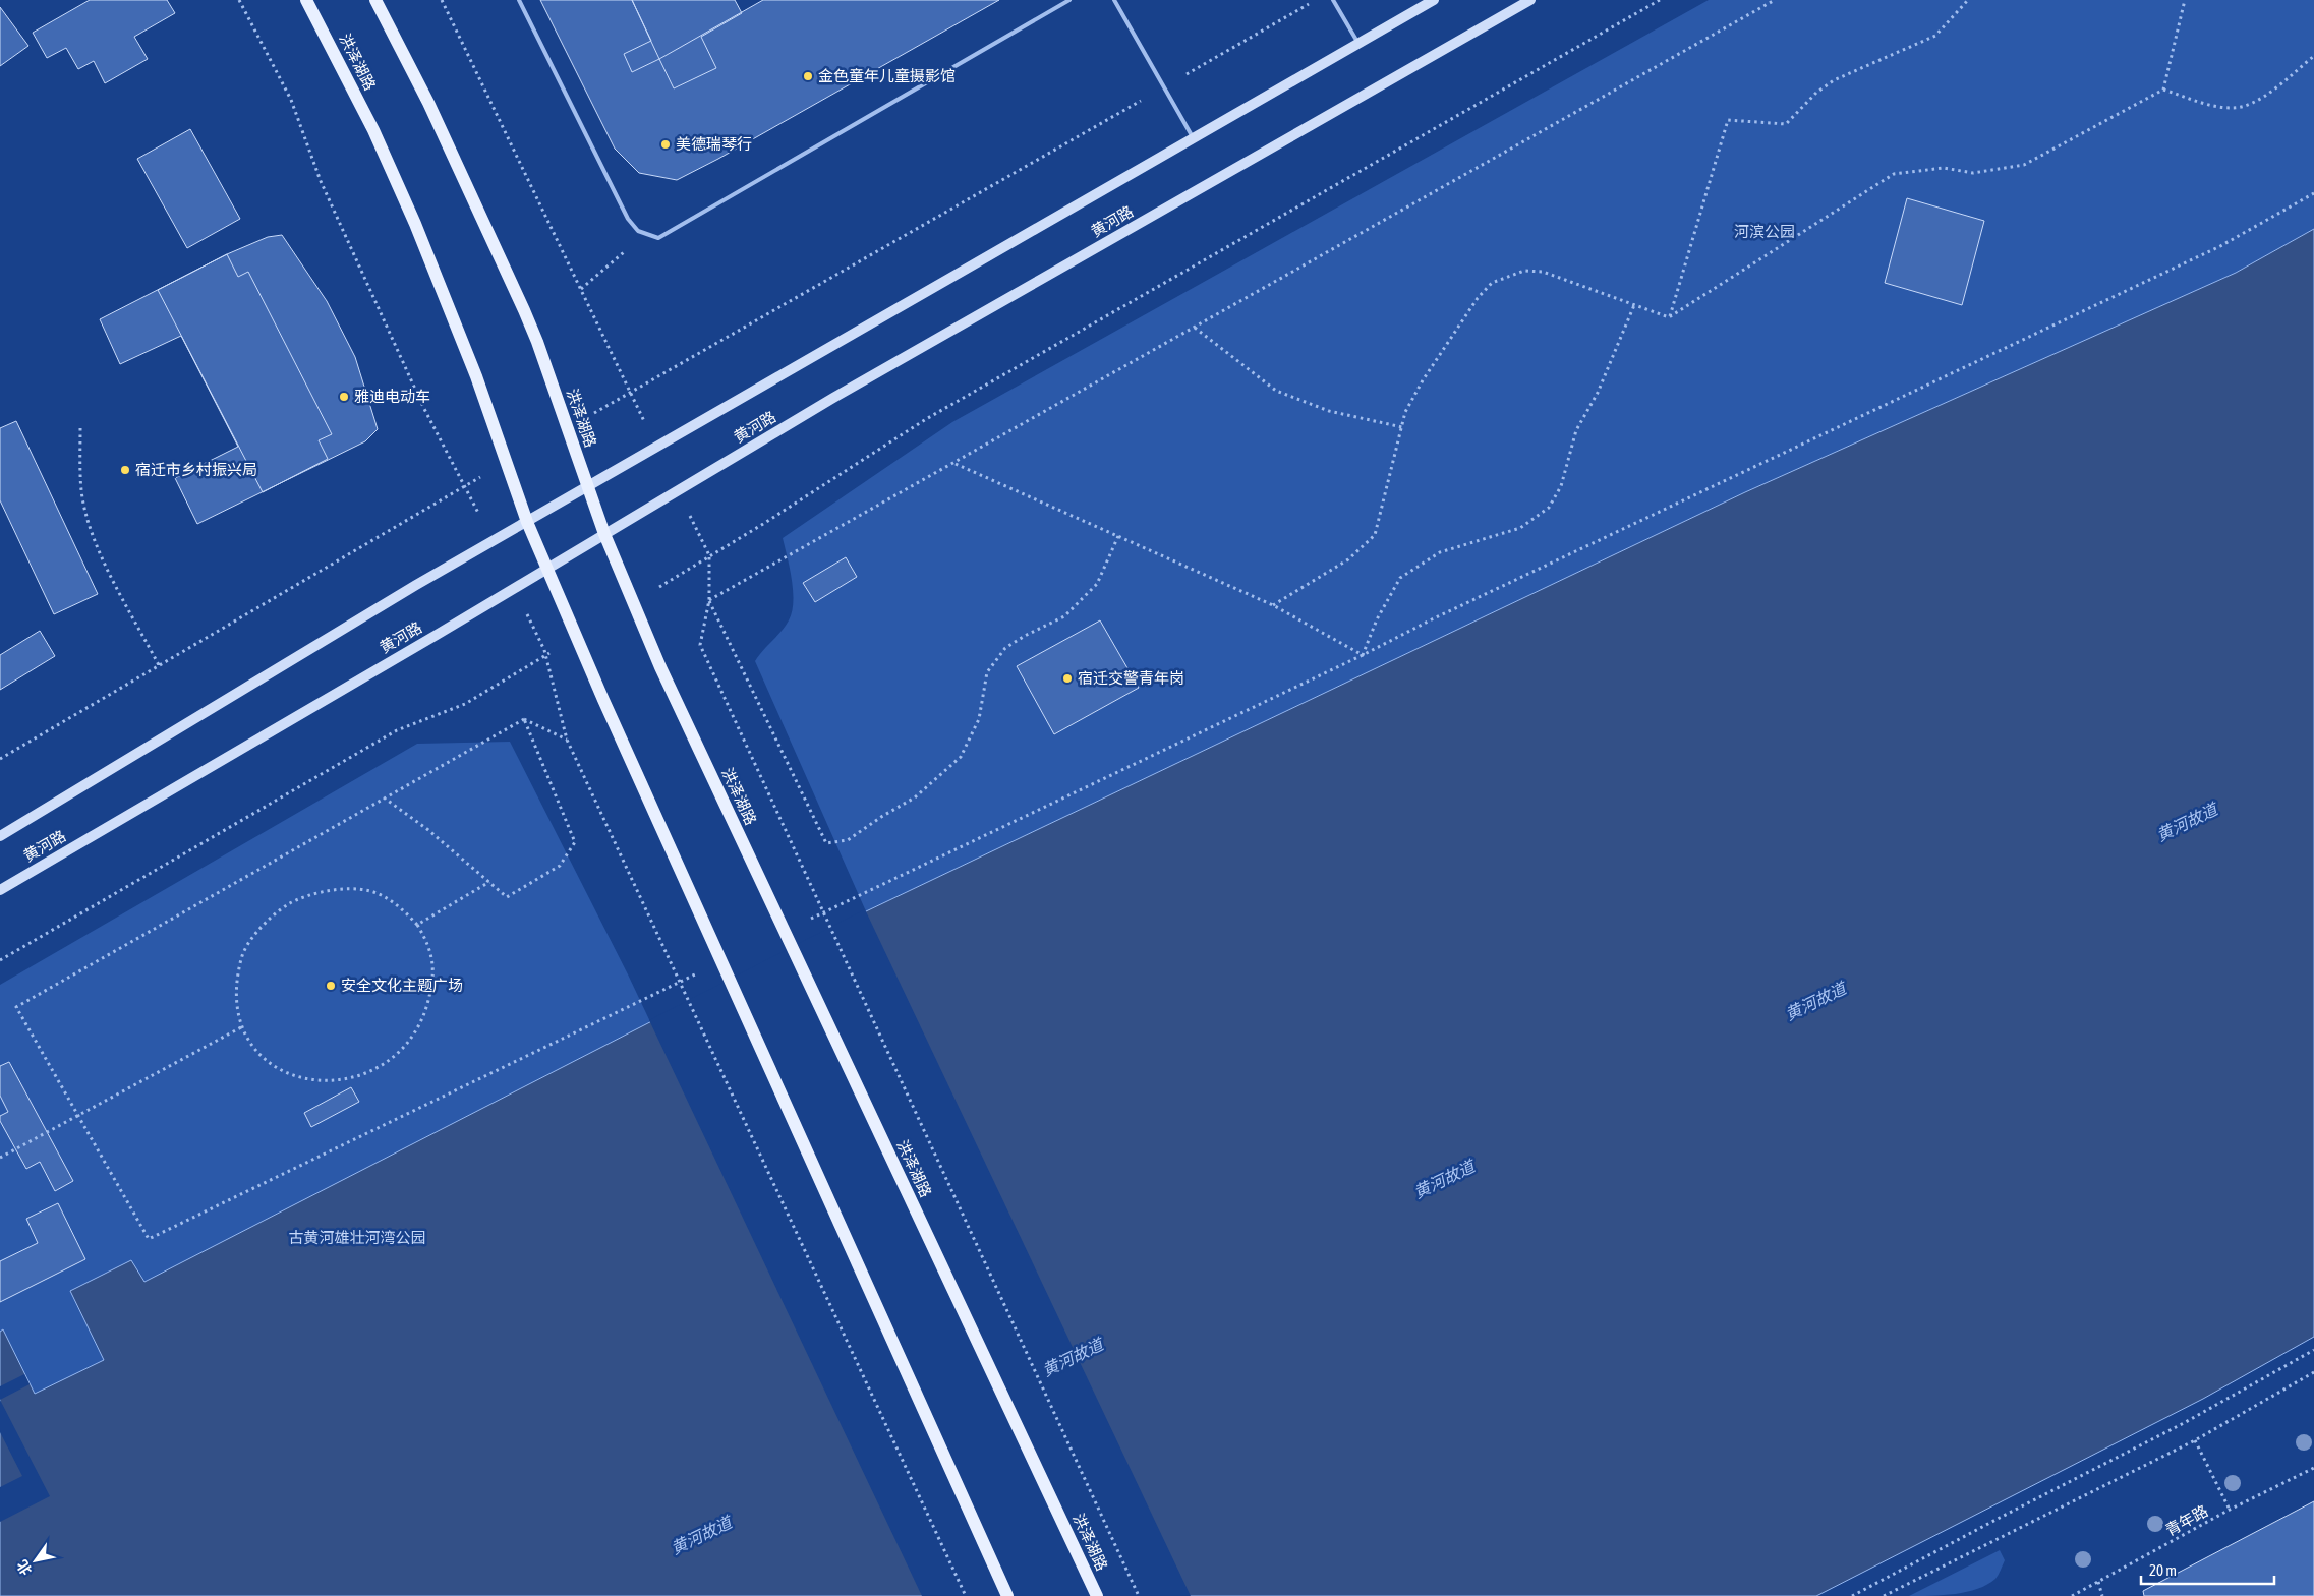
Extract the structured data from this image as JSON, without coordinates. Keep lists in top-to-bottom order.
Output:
{
  "streets": {
    "main road": ["洪泽湖路", "黄河路"],
    "path": ["青年路"]
  },
  "crossings": [
    ["洪泽湖路", "黄河路"]
  ],
  "water": ["黄河故道"],
  "parks": ["河滨公园", "古黄河雄壮河湾公园"],
  "places": [
    "金色童年儿童摄影馆",
    "美德瑞琴行",
    "雅迪电动车",
    "宿迁市乡村振兴局",
    "宿迁交警青年岗",
    "安全文化主题广场"
  ],
  "scale_bar": "20 m",
  "north": "bottom left"
}
